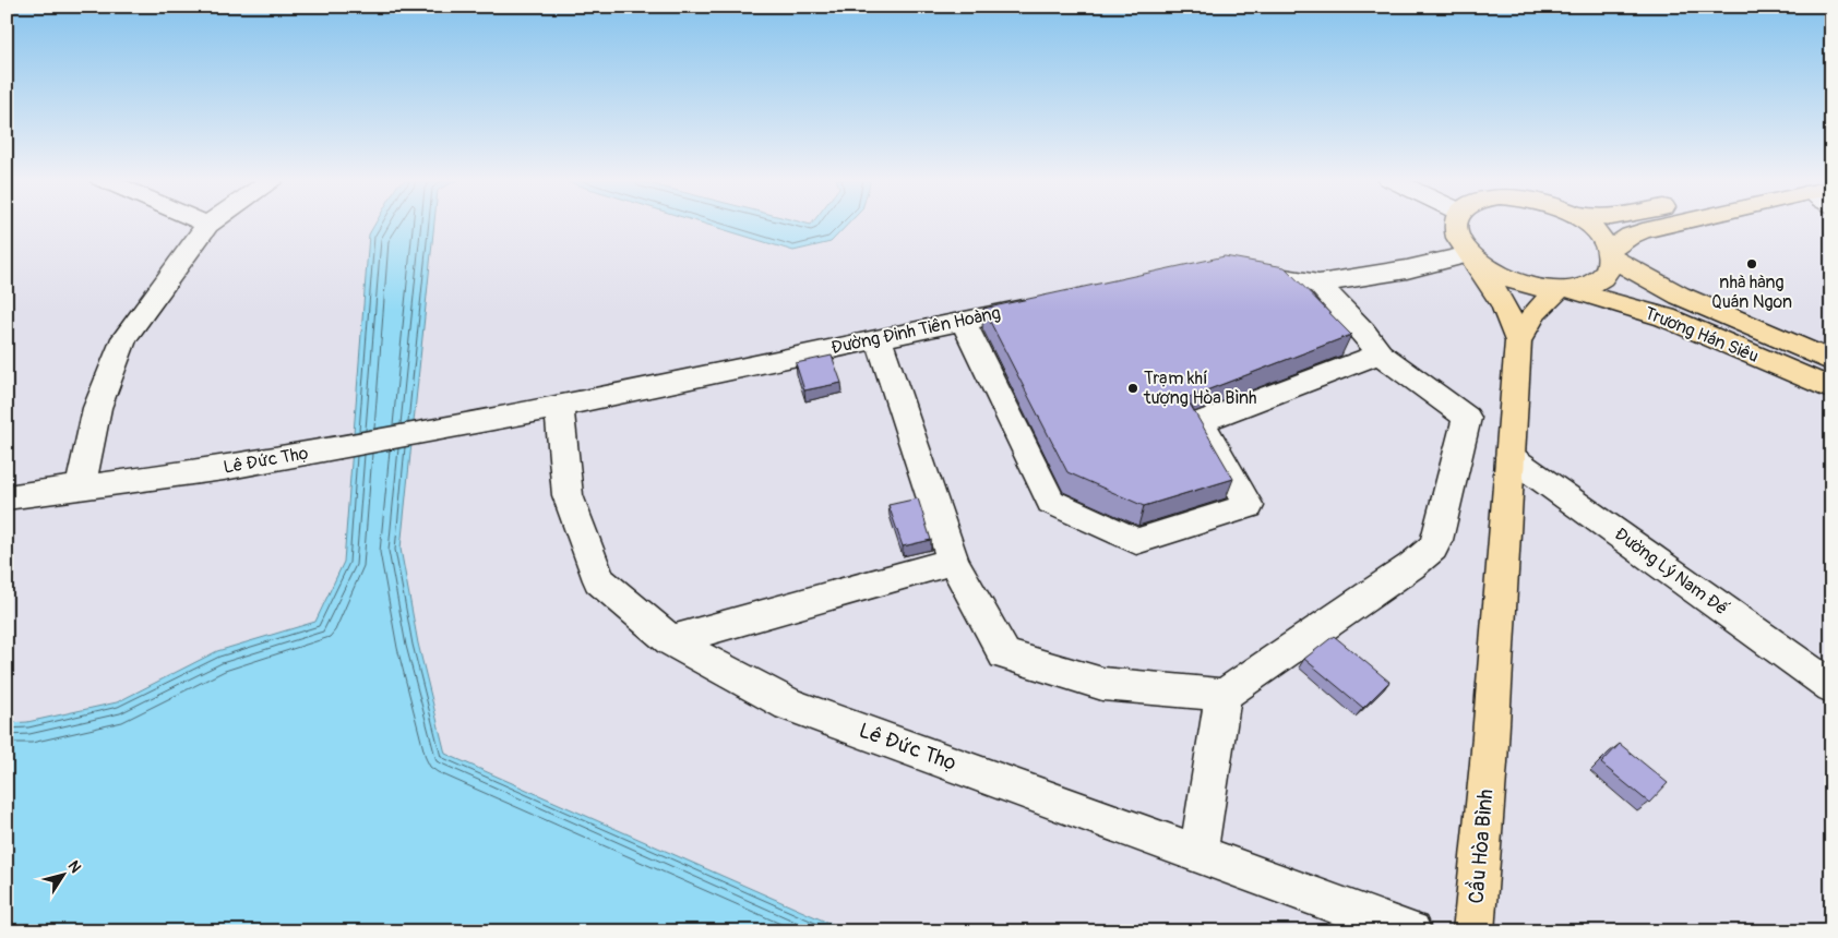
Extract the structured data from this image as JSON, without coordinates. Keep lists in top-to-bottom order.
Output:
{
  "streets": {
    "main road": ["Trương Hán Siêu", "Cầu Hòa Bình"],
    "street": ["Đường Đinh Tiên Hoàng", "Lê Đức Thọ", "Đường Lý Nam Đế"]
  },
  "crossings": [
    ["Đường Đinh Tiên Hoàng", "Lê Đức Thọ"],
    ["Đường Lý Nam Đế", "Cầu Hòa Bình"]
  ],
  "places": ["nhà hàng Quán Ngon", "Trạm khí tượng Hòa Bình"],
  "north": "top right"
}
